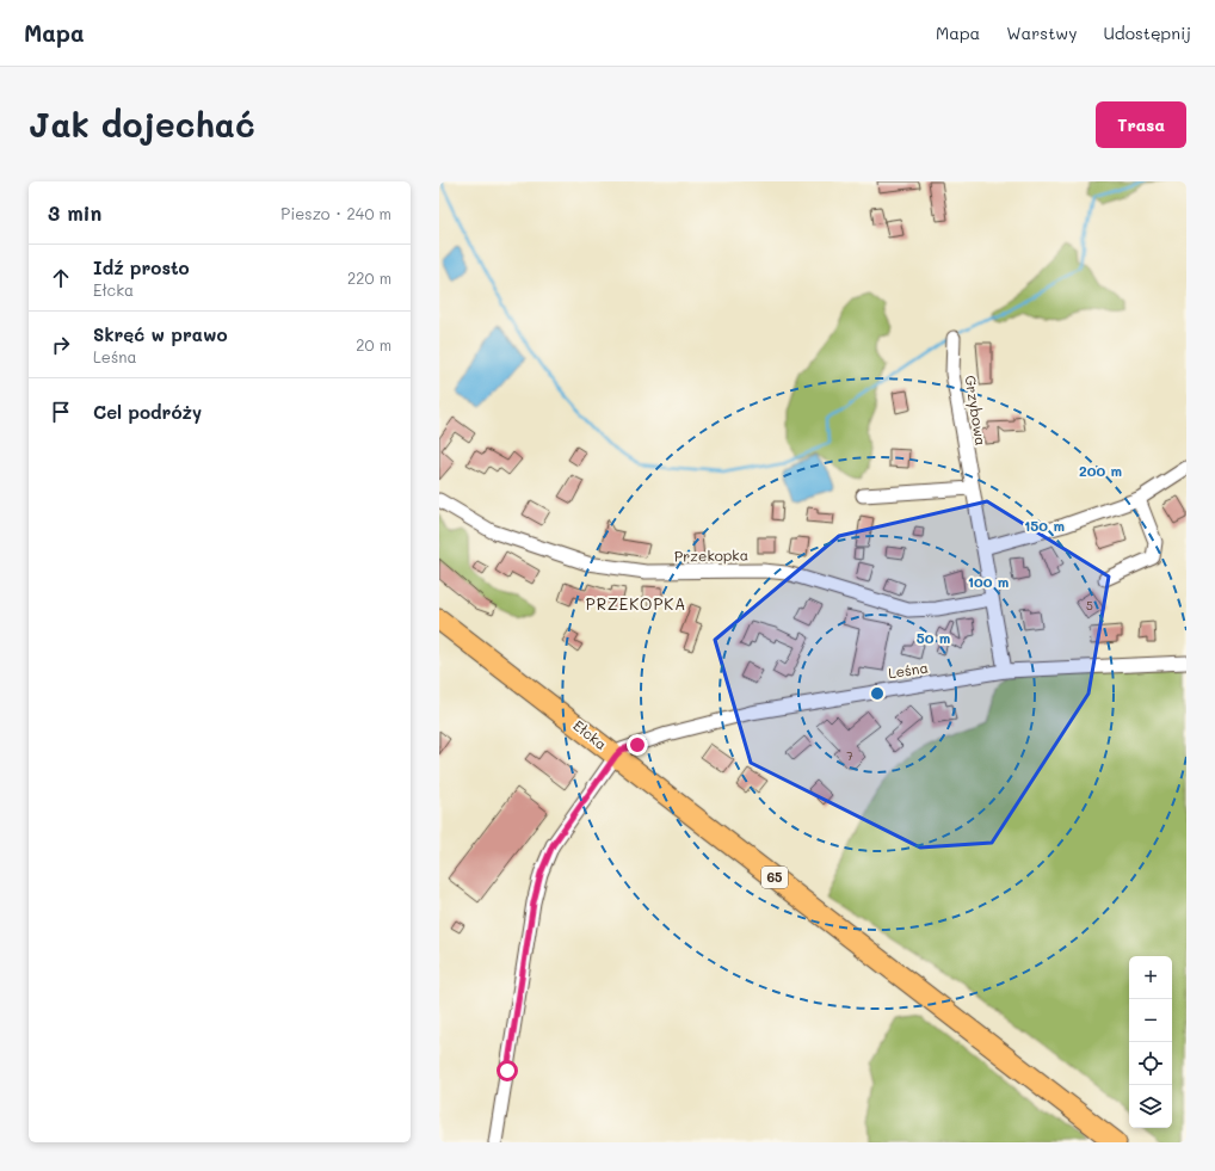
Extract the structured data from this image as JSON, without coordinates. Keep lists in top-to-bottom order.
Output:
{
  "streets": {
    "main road": ["Ełcka", "65"],
    "street": ["Grzybowa", "Przekopka", "Leśna"]
  },
  "crossings": [
    ["Grzybowa", "Przekopka"],
    ["Grzybowa", "Leśna"],
    ["Leśna", "Ełcka"],
    ["Leśna", "65"],
    ["Ełcka", "65"]
  ],
  "districts": ["PRZEKOPKA"],
  "house_numbers": ["5", "7"],
  "page": {
    "header": "Mapa",
    "nav": ["Mapa", "Warstwy", "Udostępnij"],
    "buttons": "Trasa",
    "title": "Jak dojechać",
    "heading": ["3 min", "Pieszo · 240 m"],
    "list": [
      ["Idź prosto", "Ełcka", "220 m"],
      ["Skręć w prawo", "Leśna", "20 m"],
      "Cel podróży"
    ],
    "map_buttons": ["+", "−"]
  },
  "rings": [
    "200 m",
    "150 m",
    "100 m",
    "50 m"
  ]
}
